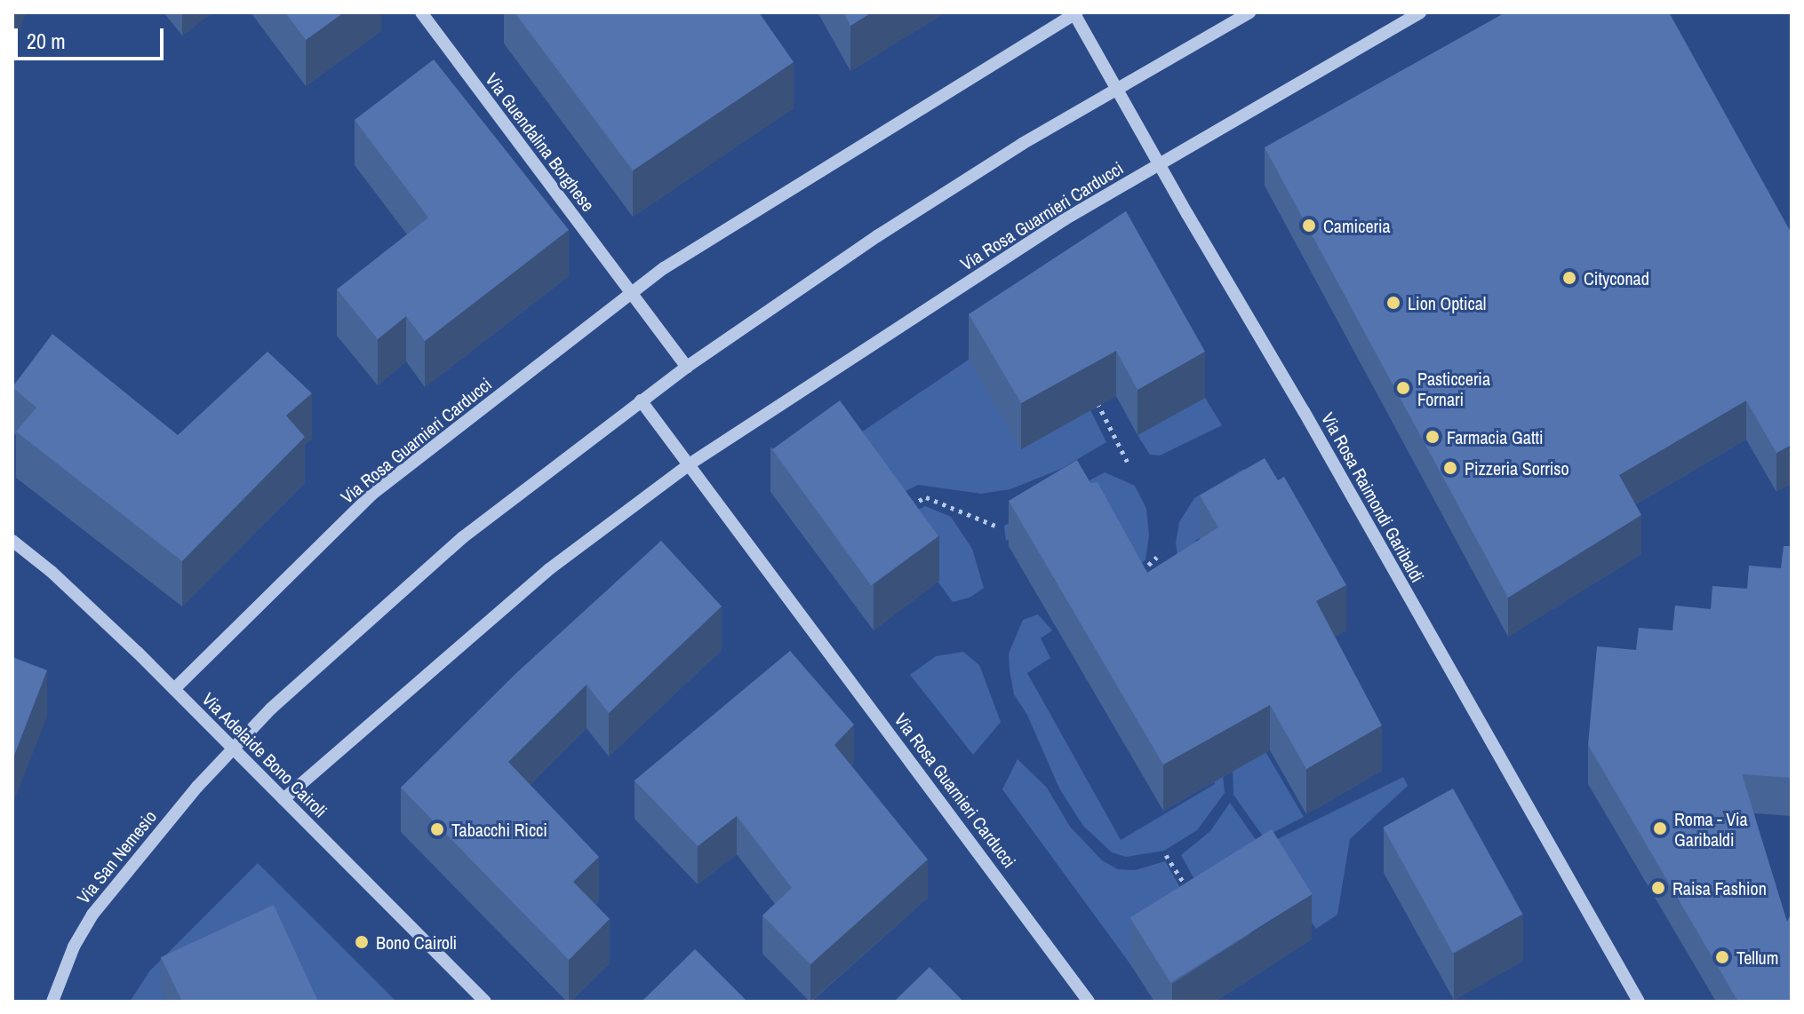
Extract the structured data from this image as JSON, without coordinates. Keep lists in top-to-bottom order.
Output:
{
  "streets": {
    "street": [
      "Via Guendalina Borghese",
      "Via Rosa Guarnieri Carducci",
      "Via Rosa Raimondi Garibaldi",
      "Via Adelaide Bono Cairoli",
      "Via San Nemesio"
    ]
  },
  "crossings": [
    ["Via Guendalina Borghese", "Via Rosa Guarnieri Carducci"],
    ["Via Rosa Guarnieri Carducci", "Via Rosa Raimondi Garibaldi"],
    ["Via Rosa Guarnieri Carducci", "Via Adelaide Bono Cairoli"],
    ["Via Adelaide Bono Cairoli", "Via San Nemesio"]
  ],
  "places": [
    "Camiceria",
    "Cityconad",
    "Lion Optical",
    "Pasticceria Fornari",
    "Farmacia Gatti",
    "Pizzeria Sorriso",
    "Roma - Via Garibaldi",
    "Tabacchi Ricci",
    "Raisa Fashion",
    "Bono Cairoli",
    "Tellum"
  ],
  "scale_bar": "20 m"
}
